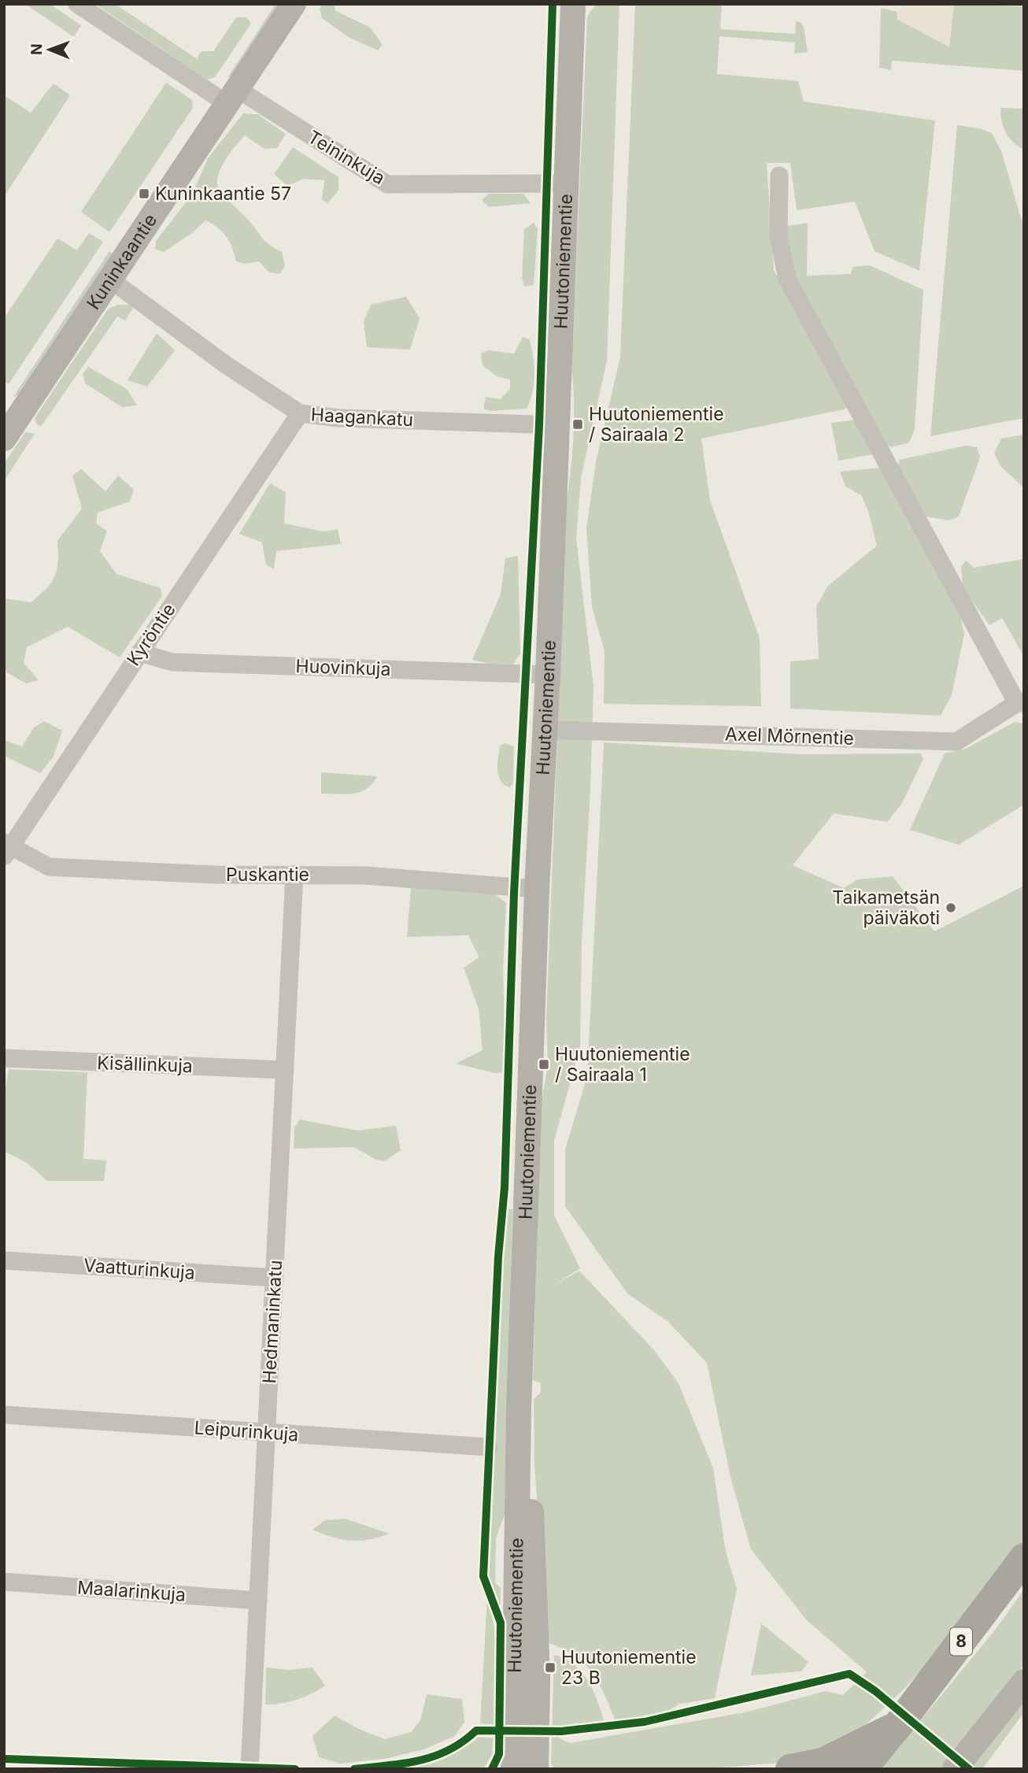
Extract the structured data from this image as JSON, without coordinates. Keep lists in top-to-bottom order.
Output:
{
  "streets": {
    "highway": ["8"],
    "main road": ["Huutoniementie", "Kuninkaantie"],
    "street": [
      "Teininkuja",
      "Haagankatu",
      "Kyröntie",
      "Huovinkuja",
      "Axel Mörnentie",
      "Puskantie",
      "Kisällinkuja",
      "Vaatturinkuja",
      "Hedmaninkatu",
      "Leipurinkuja",
      "Maalarinkuja"
    ]
  },
  "crossings": [
    ["Teininkuja", "Huutoniementie"],
    ["Teininkuja", "Kuninkaantie"],
    ["Huutoniementie", "Haagankatu"],
    ["Huutoniementie", "Huovinkuja"],
    ["Huutoniementie", "Axel Mörnentie"],
    ["Huutoniementie", "Puskantie"],
    ["Kuninkaantie", "Haagankatu"],
    ["Haagankatu", "Kyröntie"],
    ["Kyröntie", "Huovinkuja"],
    ["Kyröntie", "Puskantie"],
    ["Puskantie", "Hedmaninkatu"],
    ["Kisällinkuja", "Hedmaninkatu"],
    ["Vaatturinkuja", "Hedmaninkatu"],
    ["Hedmaninkatu", "Leipurinkuja"],
    ["Hedmaninkatu", "Maalarinkuja"]
  ],
  "places": {
    "transit": [
      "Kuninkaantie 57",
      "Huutoniementie / Sairaala 2",
      "Huutoniementie / Sairaala 1",
      "Huutoniementie 23 B"
    ],
    "other": ["Taikametsän päiväkoti"]
  },
  "north": "left"
}
